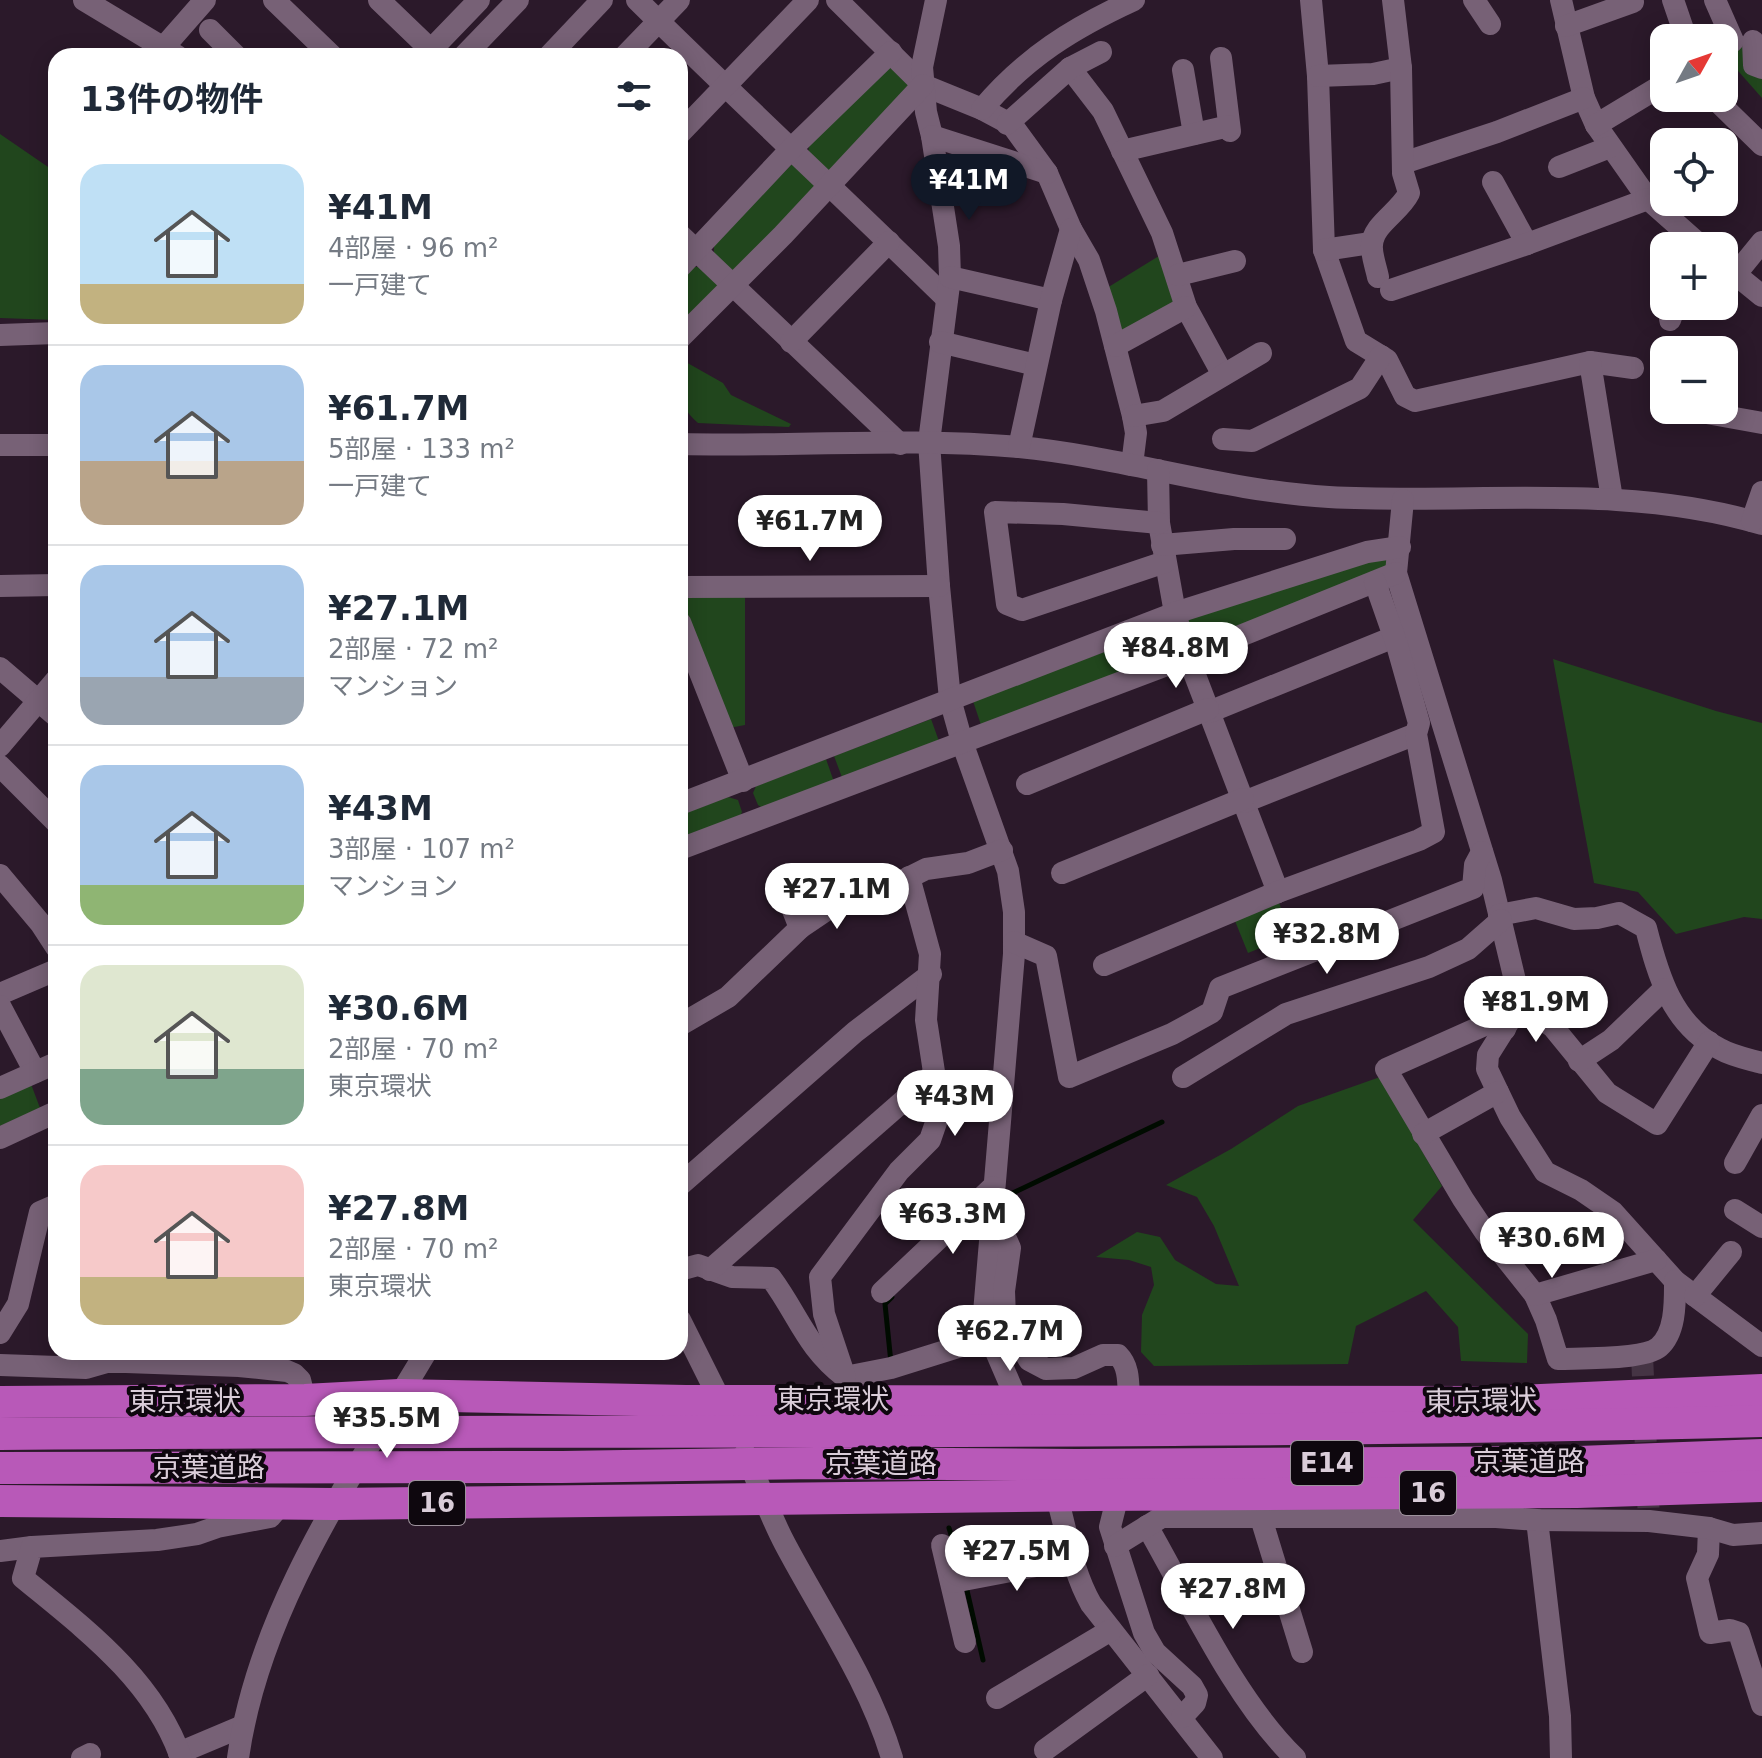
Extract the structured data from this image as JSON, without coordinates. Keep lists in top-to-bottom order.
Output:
{
  "streets": {
    "highway": [
      "東京環状",
      "京葉道路",
      "E14",
      "16"
    ]
  },
  "crossings": [
    ["東京環状", "京葉道路"]
  ],
  "north": "top right",
  "page": {
    "map_buttons": ["+", "−"],
    "heading": "13件の物件",
    "list": [
      {
        "name": "¥41M",
        "note": "4部屋 · 96 m² · 一戸建て"
      },
      {
        "name": "¥61.7M",
        "note": "5部屋 · 133 m² · 一戸建て"
      },
      {
        "name": "¥27.1M",
        "note": "2部屋 · 72 m² · マンション"
      },
      {
        "name": "¥43M",
        "note": "3部屋 · 107 m² · マンション"
      },
      {
        "name": "¥30.6M",
        "note": "2部屋 · 70 m² · 東京環状"
      },
      {
        "name": "¥27.8M",
        "note": "2部屋 · 70 m² · 東京環状"
      }
    ],
    "price": [
      "¥41M",
      "¥61.7M",
      "¥84.8M",
      "¥27.1M",
      "¥32.8M",
      "¥81.9M",
      "¥43M",
      "¥63.3M",
      "¥30.6M",
      "¥62.7M",
      "¥35.5M",
      "¥27.5M",
      "¥27.8M"
    ]
  }
}
